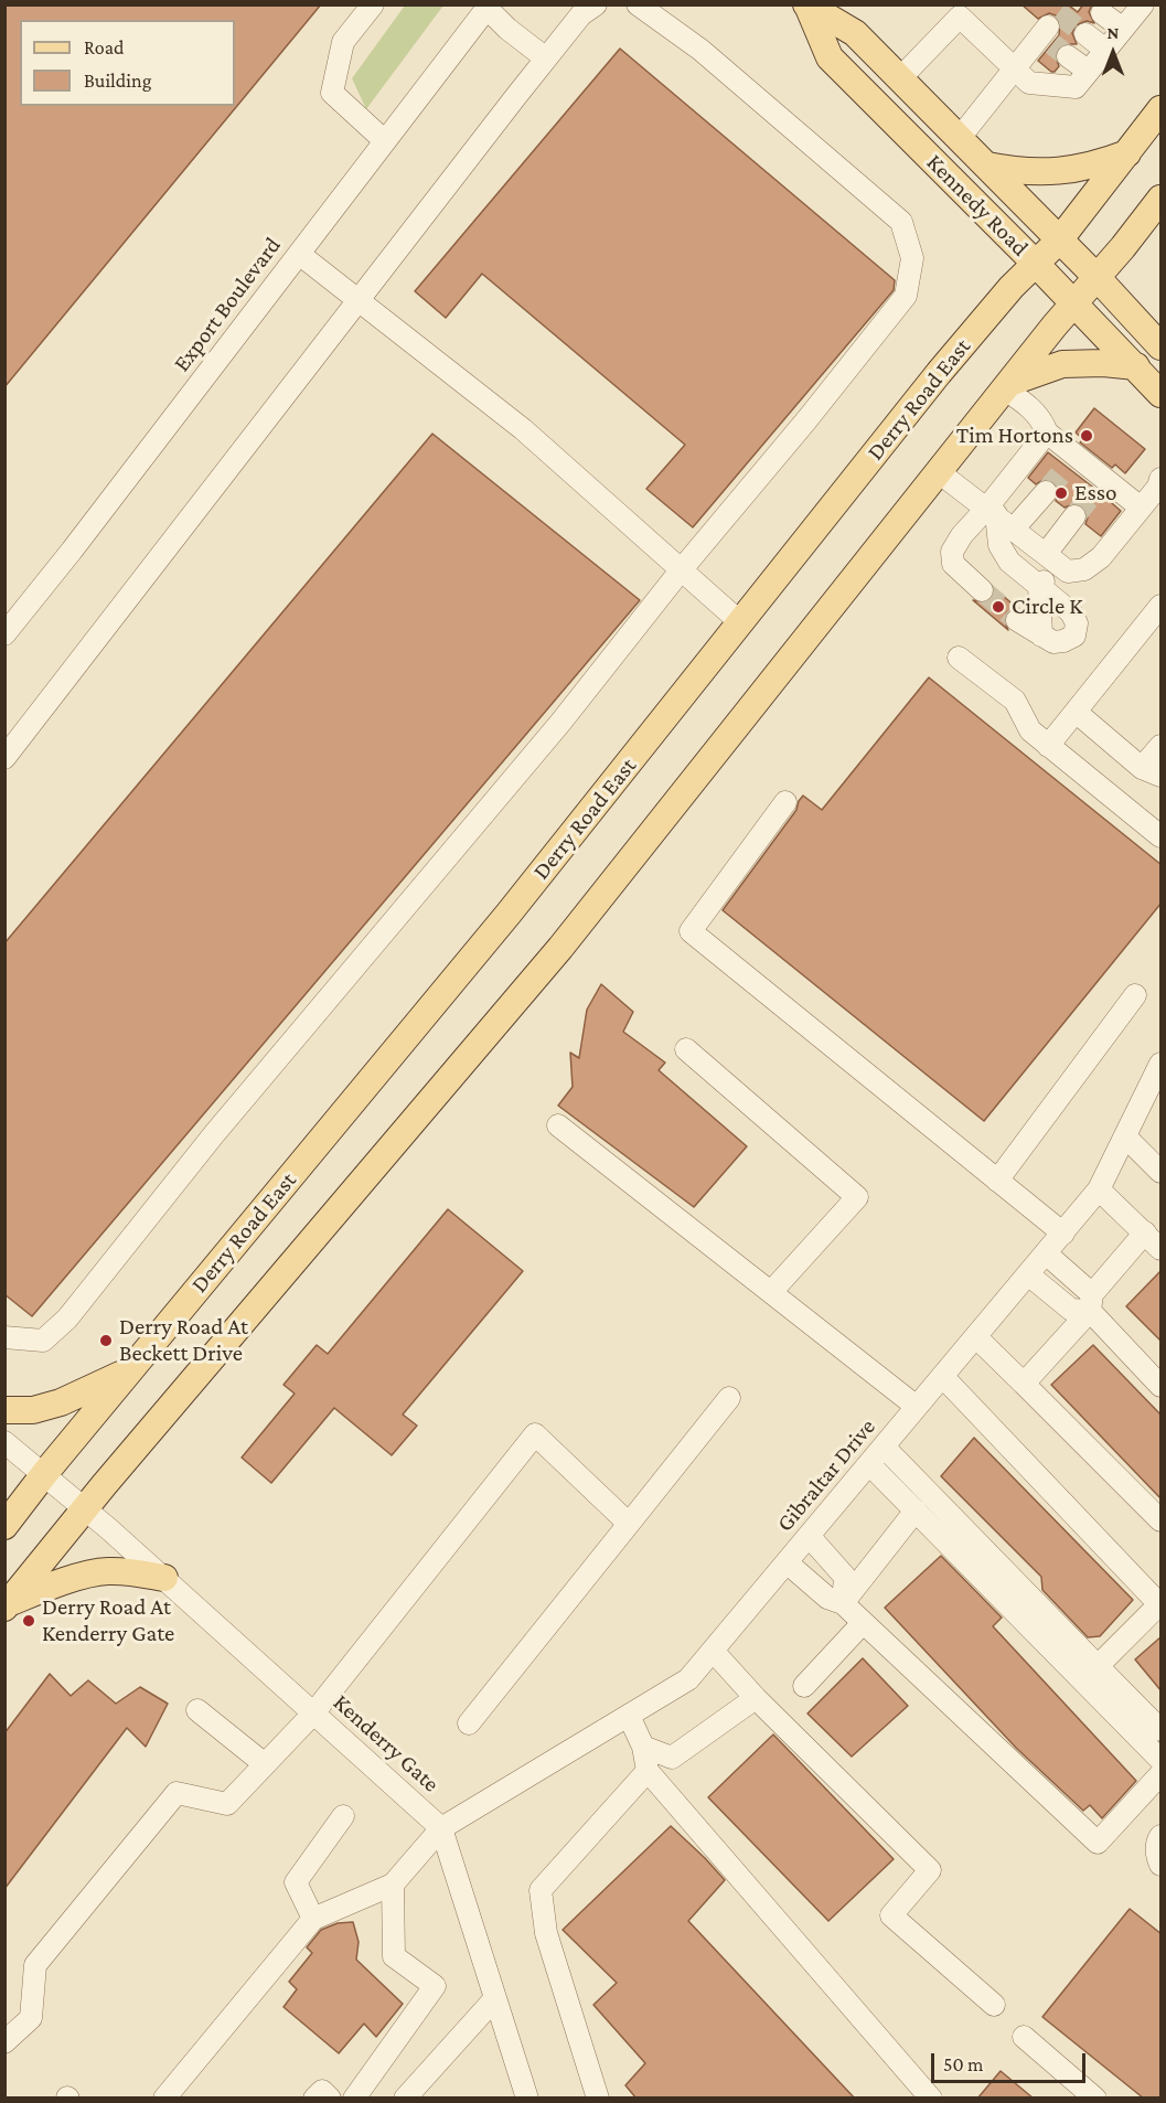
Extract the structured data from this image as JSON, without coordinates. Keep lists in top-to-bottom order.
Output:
{
  "streets": {
    "main road": ["Kennedy Road", "Derry Road East"],
    "street": ["Export Boulevard", "Gibraltar Drive", "Kenderry Gate"]
  },
  "crossings": [
    ["Kennedy Road", "Derry Road East"],
    ["Derry Road East", "Kenderry Gate"],
    ["Gibraltar Drive", "Kenderry Gate"]
  ],
  "places": [
    "Tim Hortons",
    "Esso",
    "Circle K",
    "Derry Road At Beckett Drive",
    "Derry Road At Kenderry Gate"
  ],
  "legend": ["Road", "Building"],
  "scale_bar": "50 m",
  "north": "top"
}
